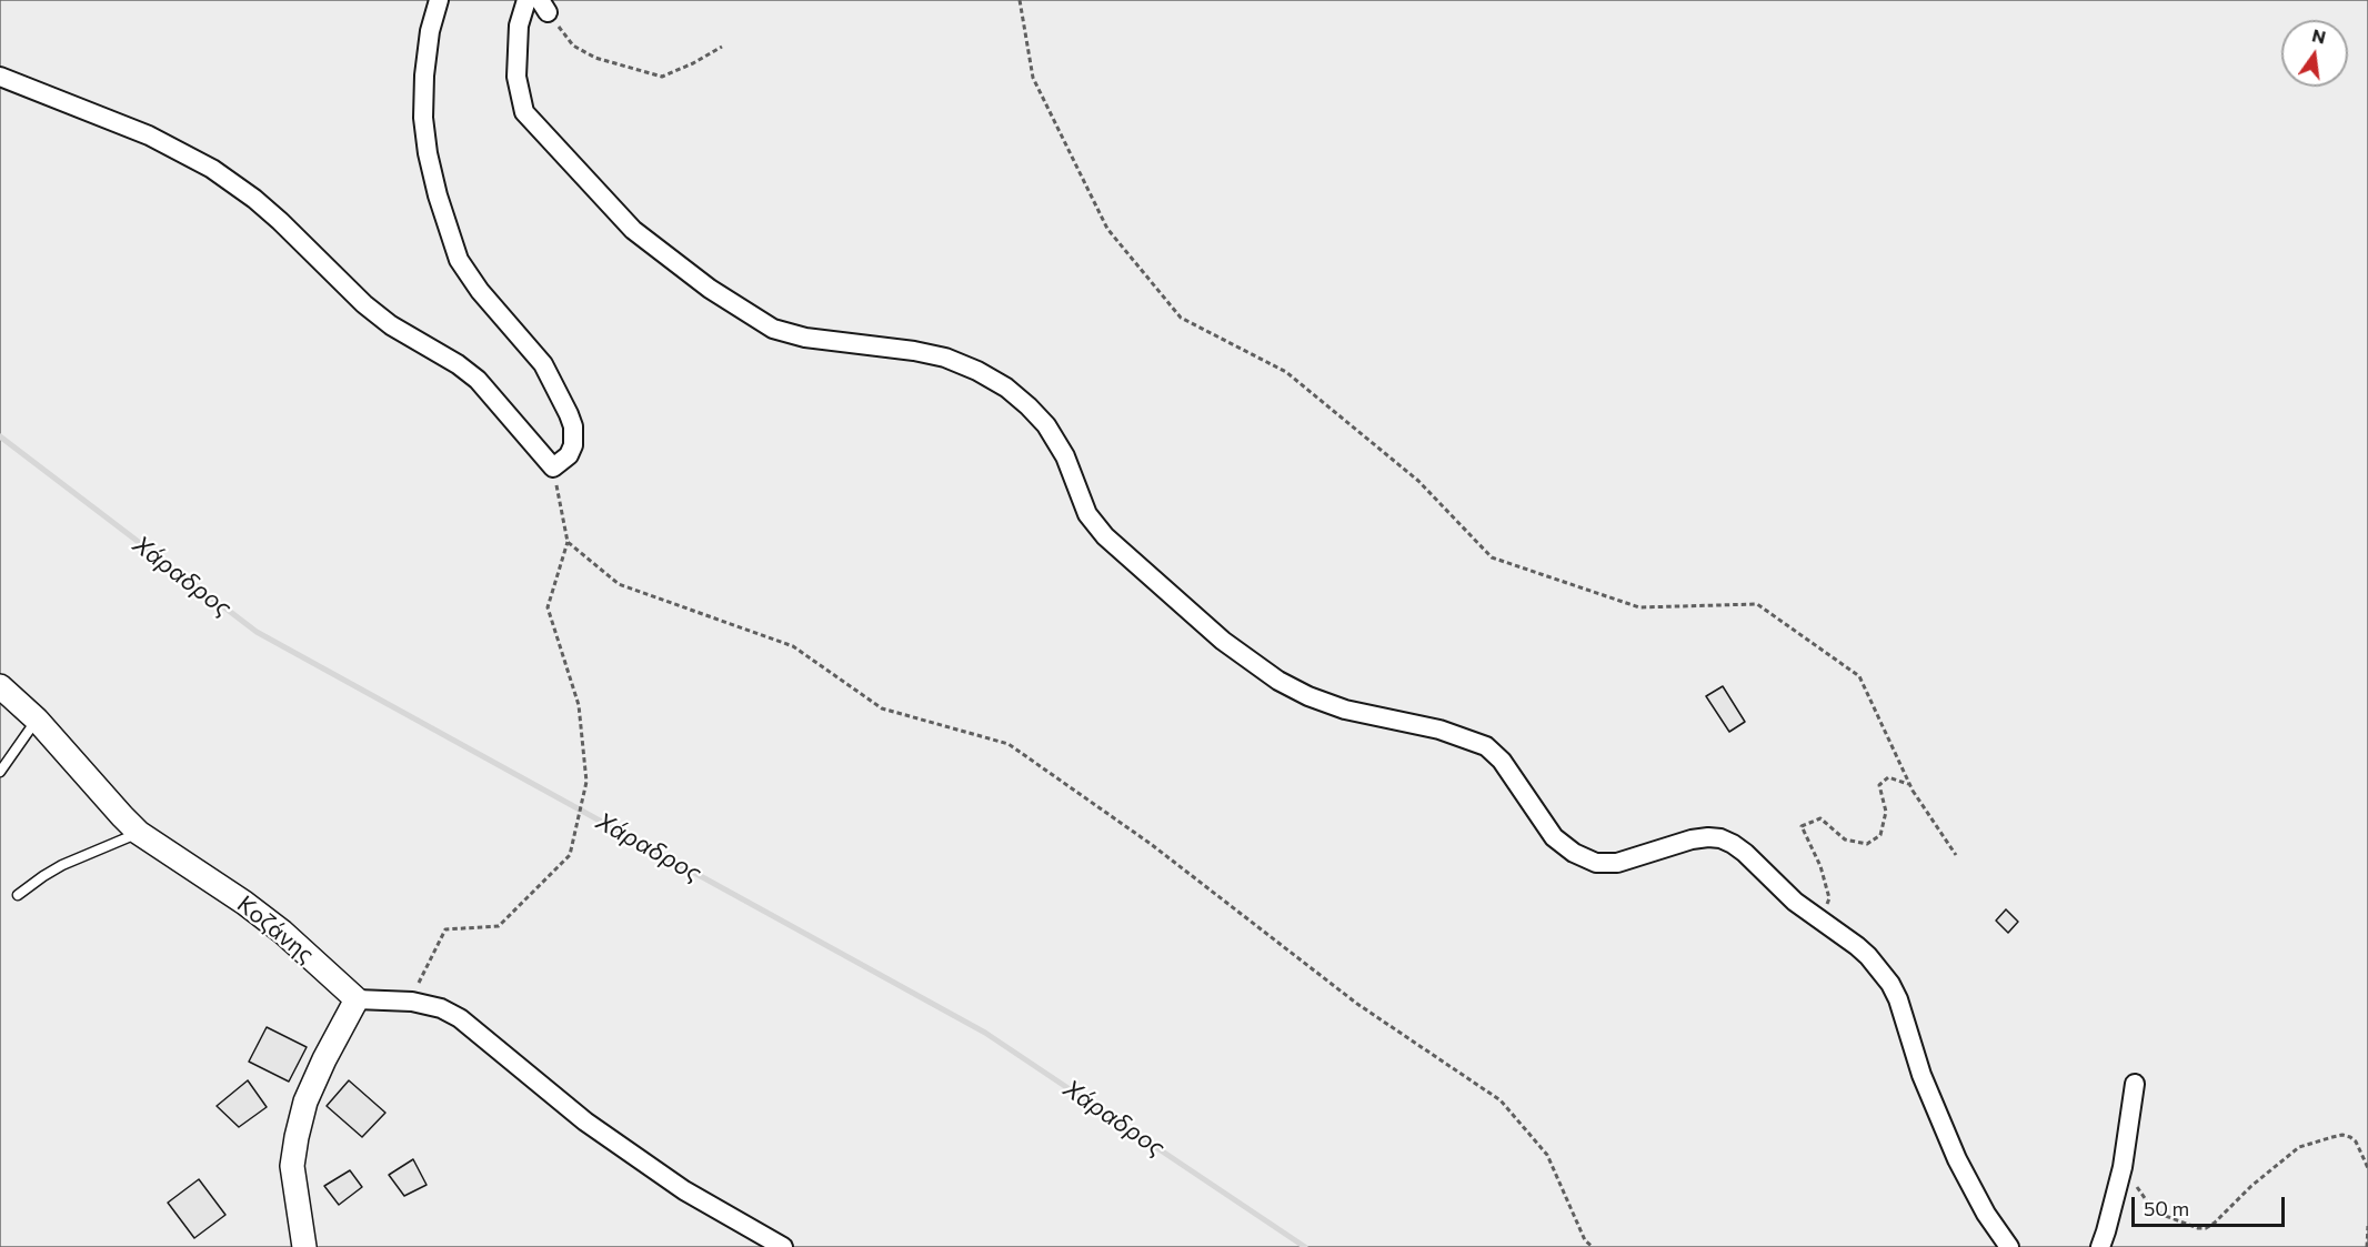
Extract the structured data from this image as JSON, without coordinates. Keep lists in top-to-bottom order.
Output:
{
  "streets": {
    "street": ["Κοζάνης"]
  },
  "water": ["Χάραδρος"],
  "scale_bar": "50 m",
  "north": "top"
}
